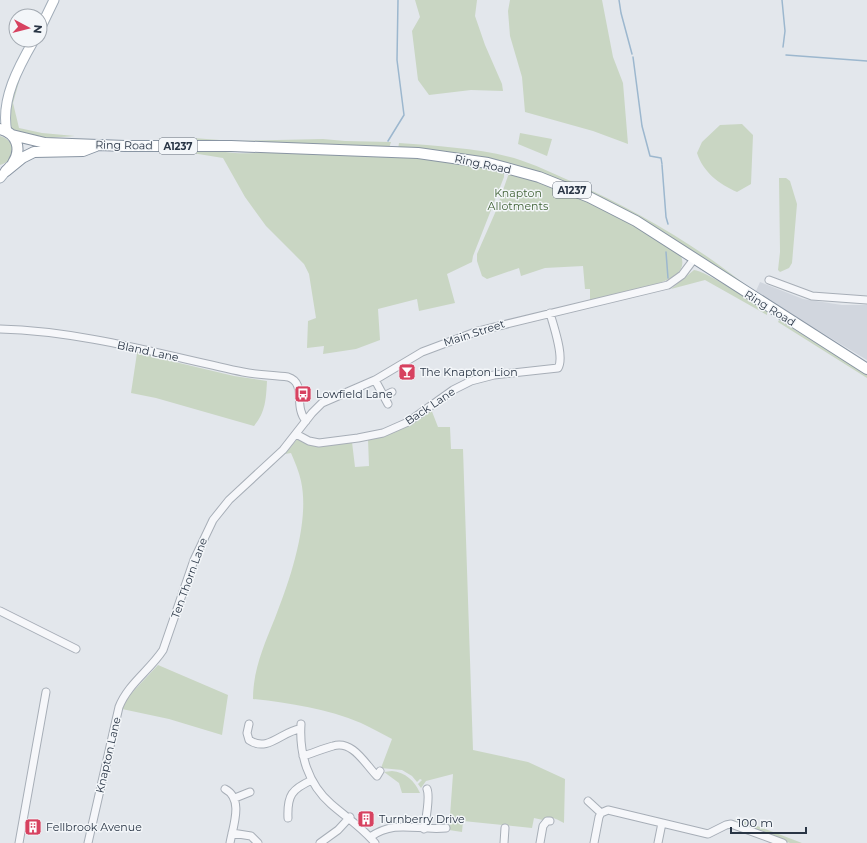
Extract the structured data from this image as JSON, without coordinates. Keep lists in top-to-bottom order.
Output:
{
  "streets": {
    "highway": ["Ring Road", "A1237"],
    "street": [
      "Main Street",
      "Bland Lane",
      "Back Lane",
      "Ten Thorn Lane",
      "Knapton Lane"
    ]
  },
  "crossings": [
    ["Ring Road", "Main Street"],
    ["Main Street", "Bland Lane"],
    ["Main Street", "Back Lane"],
    ["Main Street", "Ten Thorn Lane"],
    ["Ten Thorn Lane", "Knapton Lane"]
  ],
  "parks": ["Knapton Allotments"],
  "places": {
    "bar": ["The Knapton Lion"],
    "bus stop": ["Lowfield Lane"],
    "building": ["Turnberry Drive", "Fellbrook Avenue"]
  },
  "scale_bar": "100 m",
  "north": "right"
}
